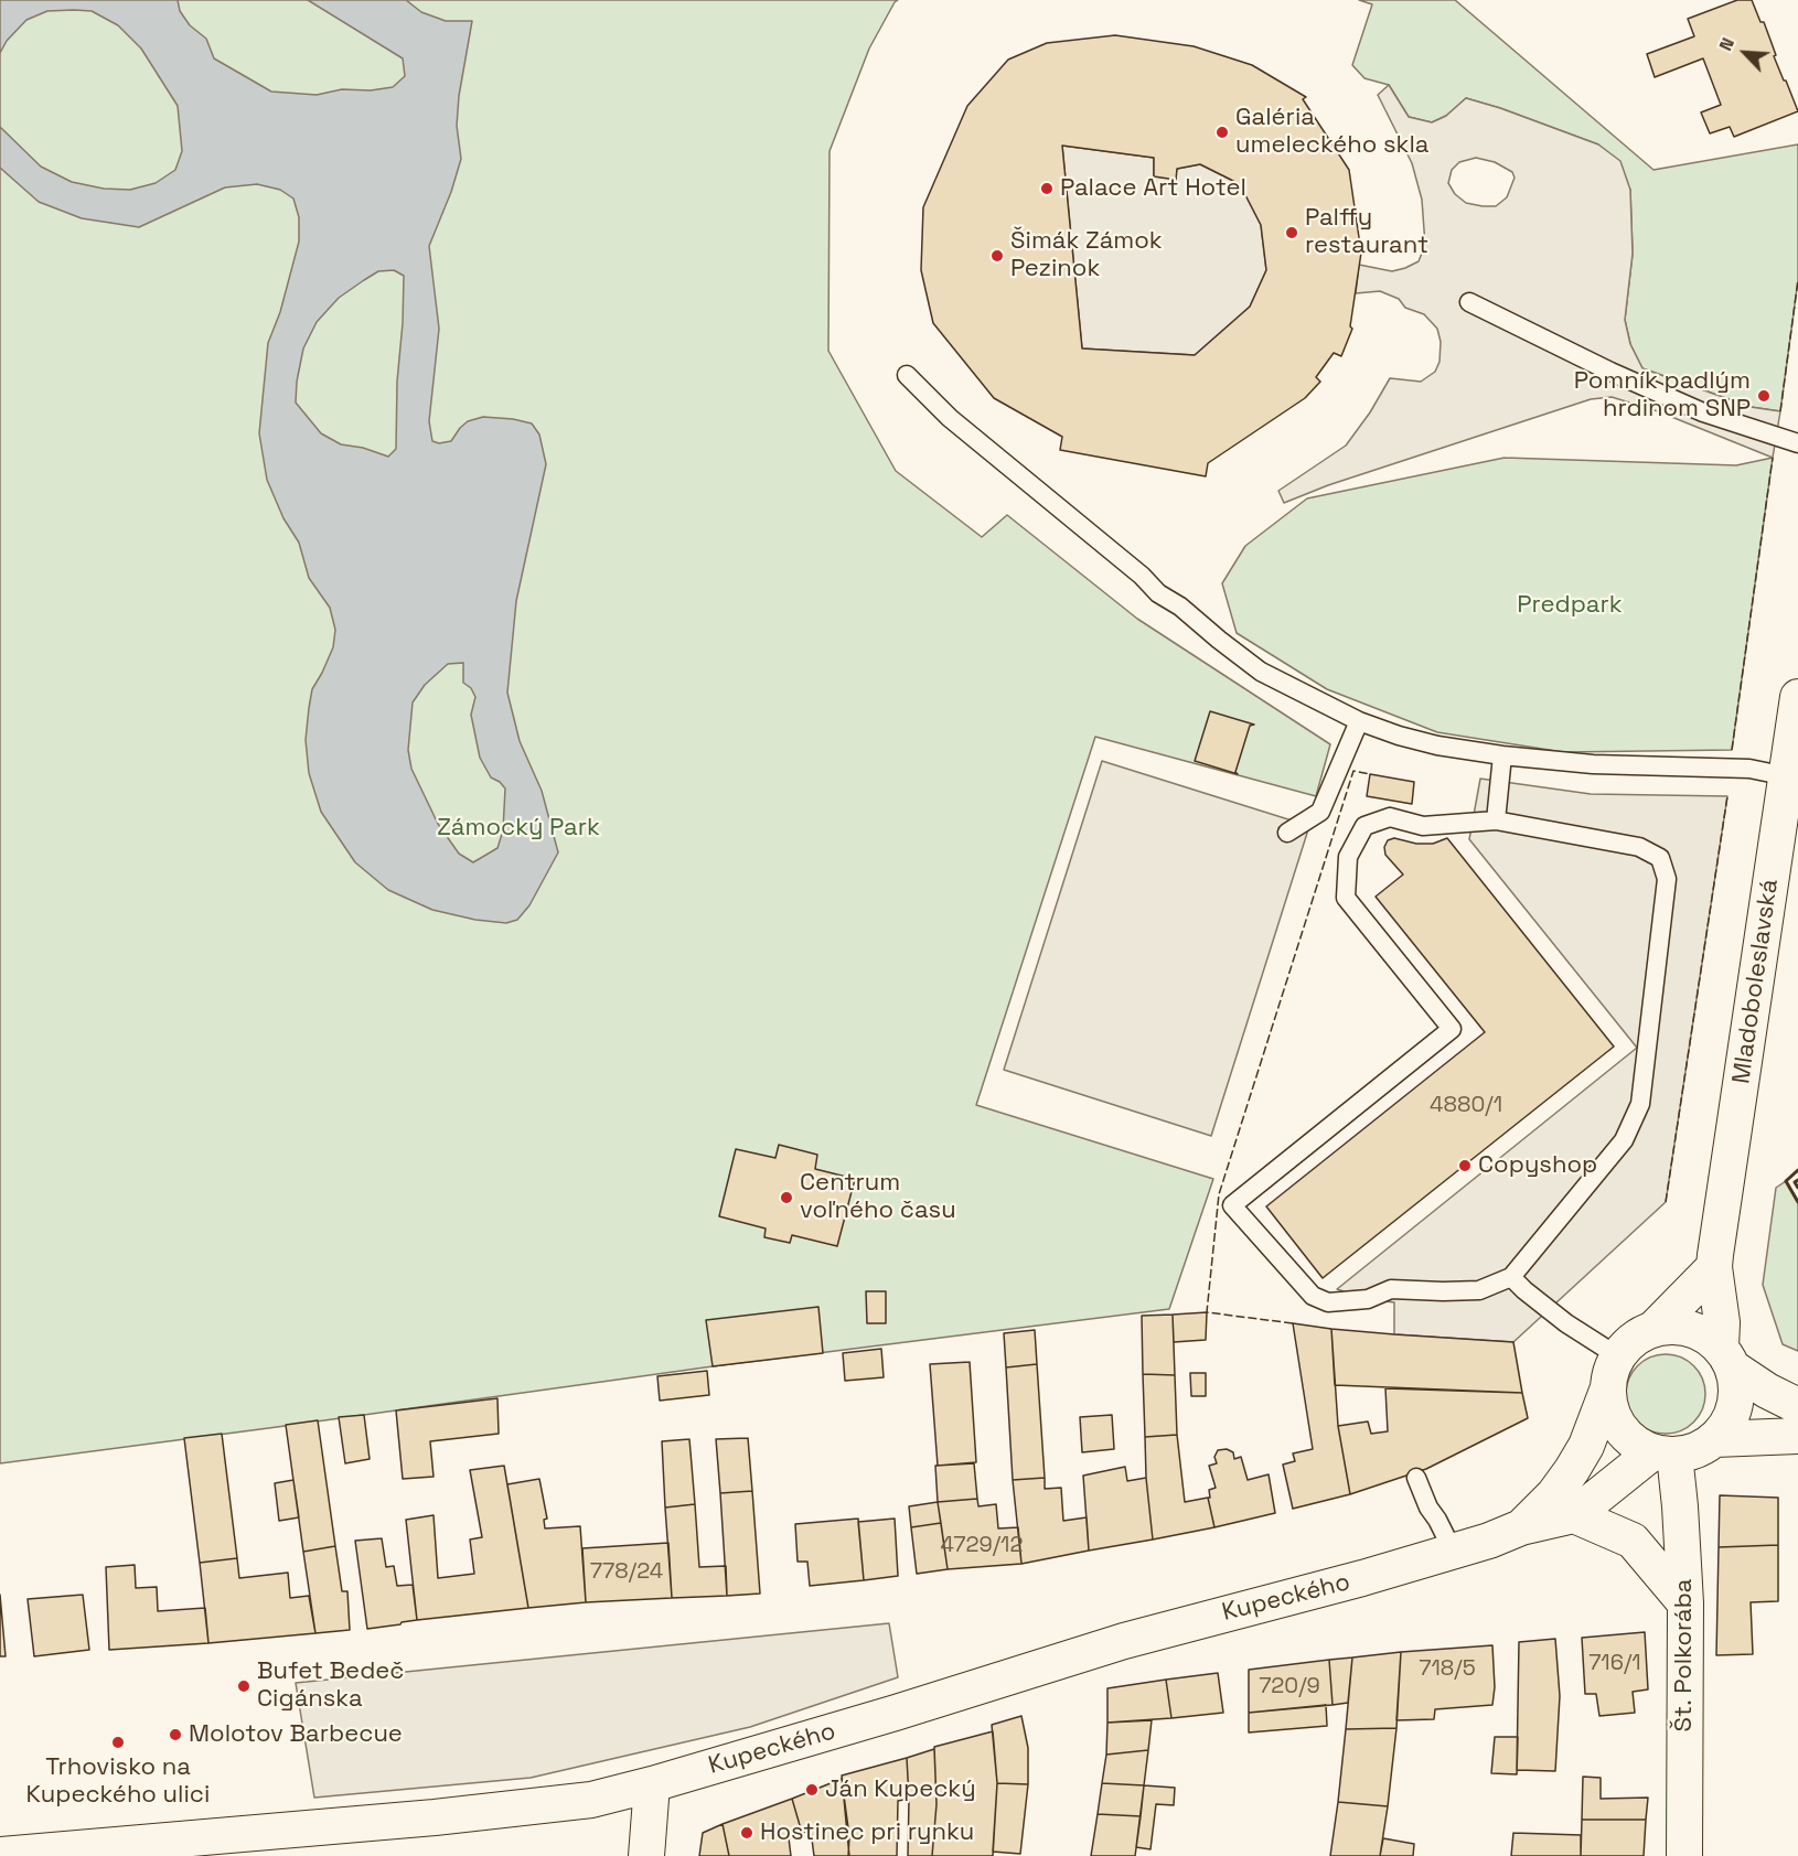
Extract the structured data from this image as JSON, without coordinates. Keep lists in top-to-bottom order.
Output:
{
  "streets": {
    "street": ["Mladoboleslavská", "Kupeckého", "Št. Polkorába"]
  },
  "crossings": [
    ["Mladoboleslavská", "Kupeckého"],
    ["Mladoboleslavská", "Št. Polkorába"],
    ["Kupeckého", "Št. Polkorába"]
  ],
  "parks": ["Predpark", "Zámocký Park"],
  "places": [
    "Galéria umeleckého skla",
    "Palace Art Hotel",
    "Palffy restaurant",
    "Šimák Zámok Pezinok",
    "Pomník padlým hrdinom SNP",
    "Copyshop",
    "Centrum voľného času",
    "Bufet Bedeč Cigánska",
    "Molotov Barbecue",
    "Trhovisko na Kupeckého ulici",
    "Ján Kupecký",
    "Hostinec pri rynku"
  ],
  "house_numbers": [
    "4880/1",
    "4729/12",
    "778/24",
    "716/1",
    "718/5",
    "720/9"
  ],
  "north": "top left"
}
